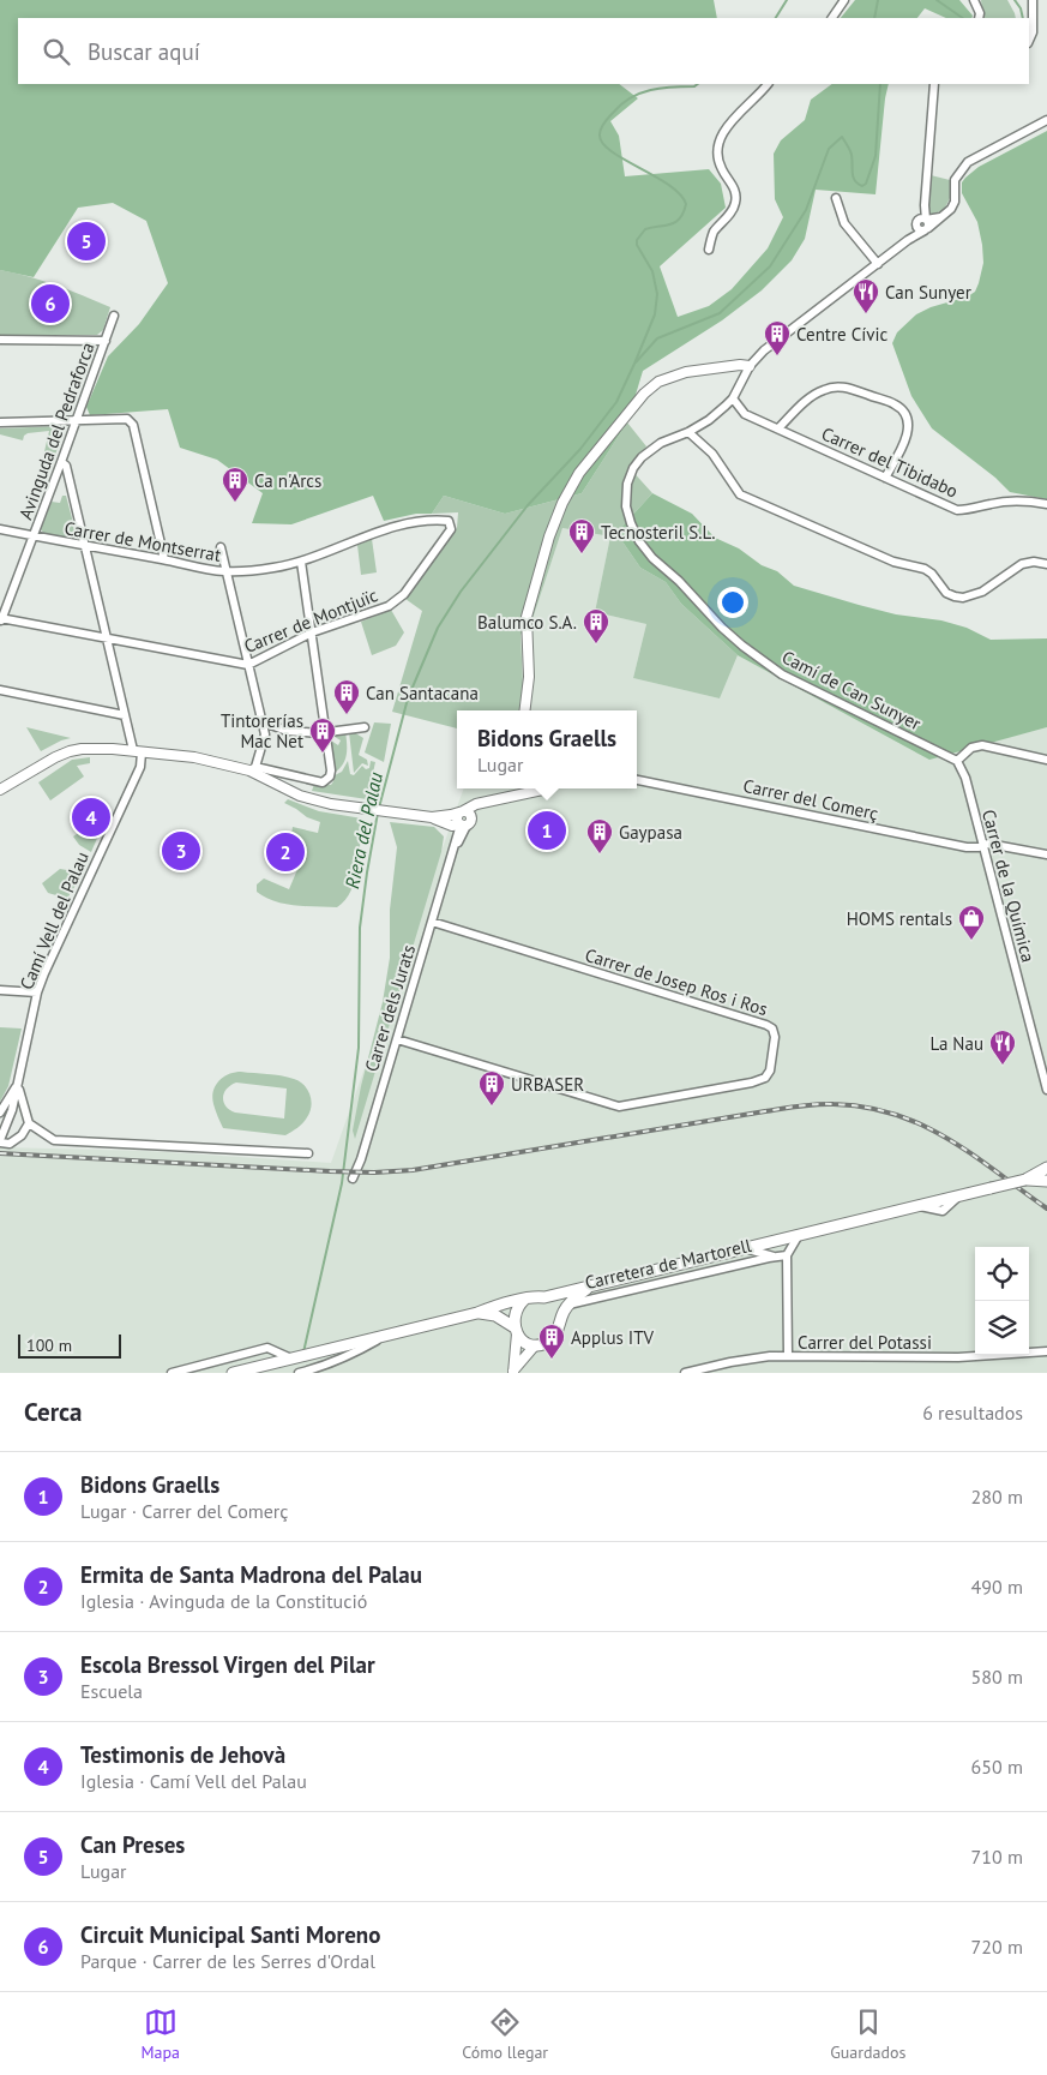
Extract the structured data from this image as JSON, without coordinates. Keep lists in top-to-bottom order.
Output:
{
  "streets": {
    "main road": ["Carretera de Martorell"],
    "street": [
      "Avinguda del Pedraforca",
      "Carrer del Tibidabo",
      "Carrer de Montserrat",
      "Carrer de Montjuïc",
      "Camí de Can Sunyer",
      "Carrer del Comerç",
      "Carrer de la Química",
      "Camí Vell del Palau",
      "Carrer de Josep Ros i Ros",
      "Carrer dels Jurats",
      "Carrer del Potassi"
    ]
  },
  "crossings": [
    ["Avinguda del Pedraforca", "Carrer de Montserrat"],
    ["Avinguda del Pedraforca", "Carrer de Montjuïc"],
    ["Carrer de Montserrat", "Carrer de Montjuïc"],
    ["Camí de Can Sunyer", "Carrer de la Química"],
    ["Carrer del Comerç", "Carrer de la Química"],
    ["Carrer de Josep Ros i Ros", "Carrer dels Jurats"]
  ],
  "water": ["Riera del Palau"],
  "places": {
    "restaurant": ["Can Sunyer", "La Nau"],
    "building": [
      "Centre Cívic",
      "Ca n'Arcs",
      "Tecnosteril S.L.",
      "Balumco S.A.",
      "Can Santacana",
      "Tintorerías Mac Net",
      "Gaypasa",
      "URBASER",
      "Applus ITV"
    ],
    "shop": ["HOMS rentals"]
  },
  "scale_bar": "100 m",
  "page": {
    "search": "Buscar aquí",
    "pins": [
      "5",
      "6",
      "4",
      "1",
      "3",
      "2"
    ],
    "popup": ["Bidons Graells", "Lugar"],
    "scale": "100 m",
    "heading": ["Cerca", "6 resultados"],
    "list": [
      {
        "mark": "1",
        "name": "Bidons Graells",
        "note": "Lugar · Carrer del Comerç",
        "value": "280 m"
      },
      {
        "mark": "2",
        "name": "Ermita de Santa Madrona del Palau",
        "note": "Iglesia · Avinguda de la Constitució",
        "value": "490 m"
      },
      {
        "mark": "3",
        "name": "Escola Bressol Virgen del Pilar",
        "note": "Escuela",
        "value": "580 m"
      },
      {
        "mark": "4",
        "name": "Testimonis de Jehovà",
        "note": "Iglesia · Camí Vell del Palau",
        "value": "650 m"
      },
      {
        "mark": "5",
        "name": "Can Preses",
        "note": "Lugar",
        "value": "710 m"
      },
      {
        "mark": "6",
        "name": "Circuit Municipal Santi Moreno",
        "note": "Parque · Carrer de les Serres d'Ordal",
        "value": "720 m"
      }
    ],
    "nav": ["Mapa", "Cómo llegar", "Guardados"]
  }
}
